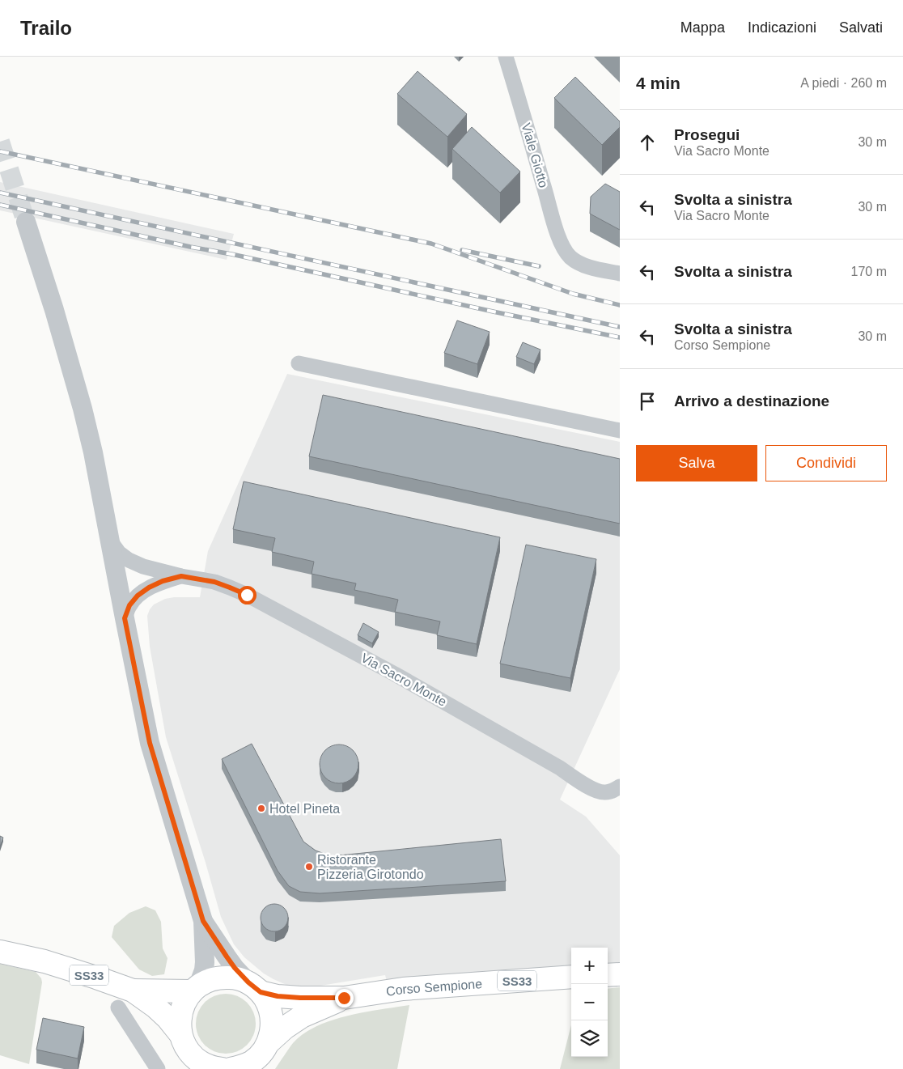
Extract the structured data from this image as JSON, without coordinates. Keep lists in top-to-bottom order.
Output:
{
  "streets": {
    "main road": ["SS33", "Corso Sempione"],
    "street": ["Viale Giotto", "Via Sacro Monte"]
  },
  "crossings": [
    ["SS33", "Corso Sempione"]
  ],
  "places": ["Hotel Pineta", "Ristorante Pizzeria Girotondo"],
  "page": {
    "header": "Trailo",
    "nav": ["Mappa", "Indicazioni", "Salvati"],
    "heading": ["4 min", "A piedi · 260 m"],
    "list": [
      ["Prosegui", "Via Sacro Monte", "30 m"],
      ["Svolta a sinistra", "Via Sacro Monte", "30 m"],
      ["Svolta a sinistra", "170 m"],
      ["Svolta a sinistra", "Corso Sempione", "30 m"],
      "Arrivo a destinazione"
    ],
    "buttons": ["Salva", "Condividi"],
    "map_buttons": ["+", "−"]
  }
}
